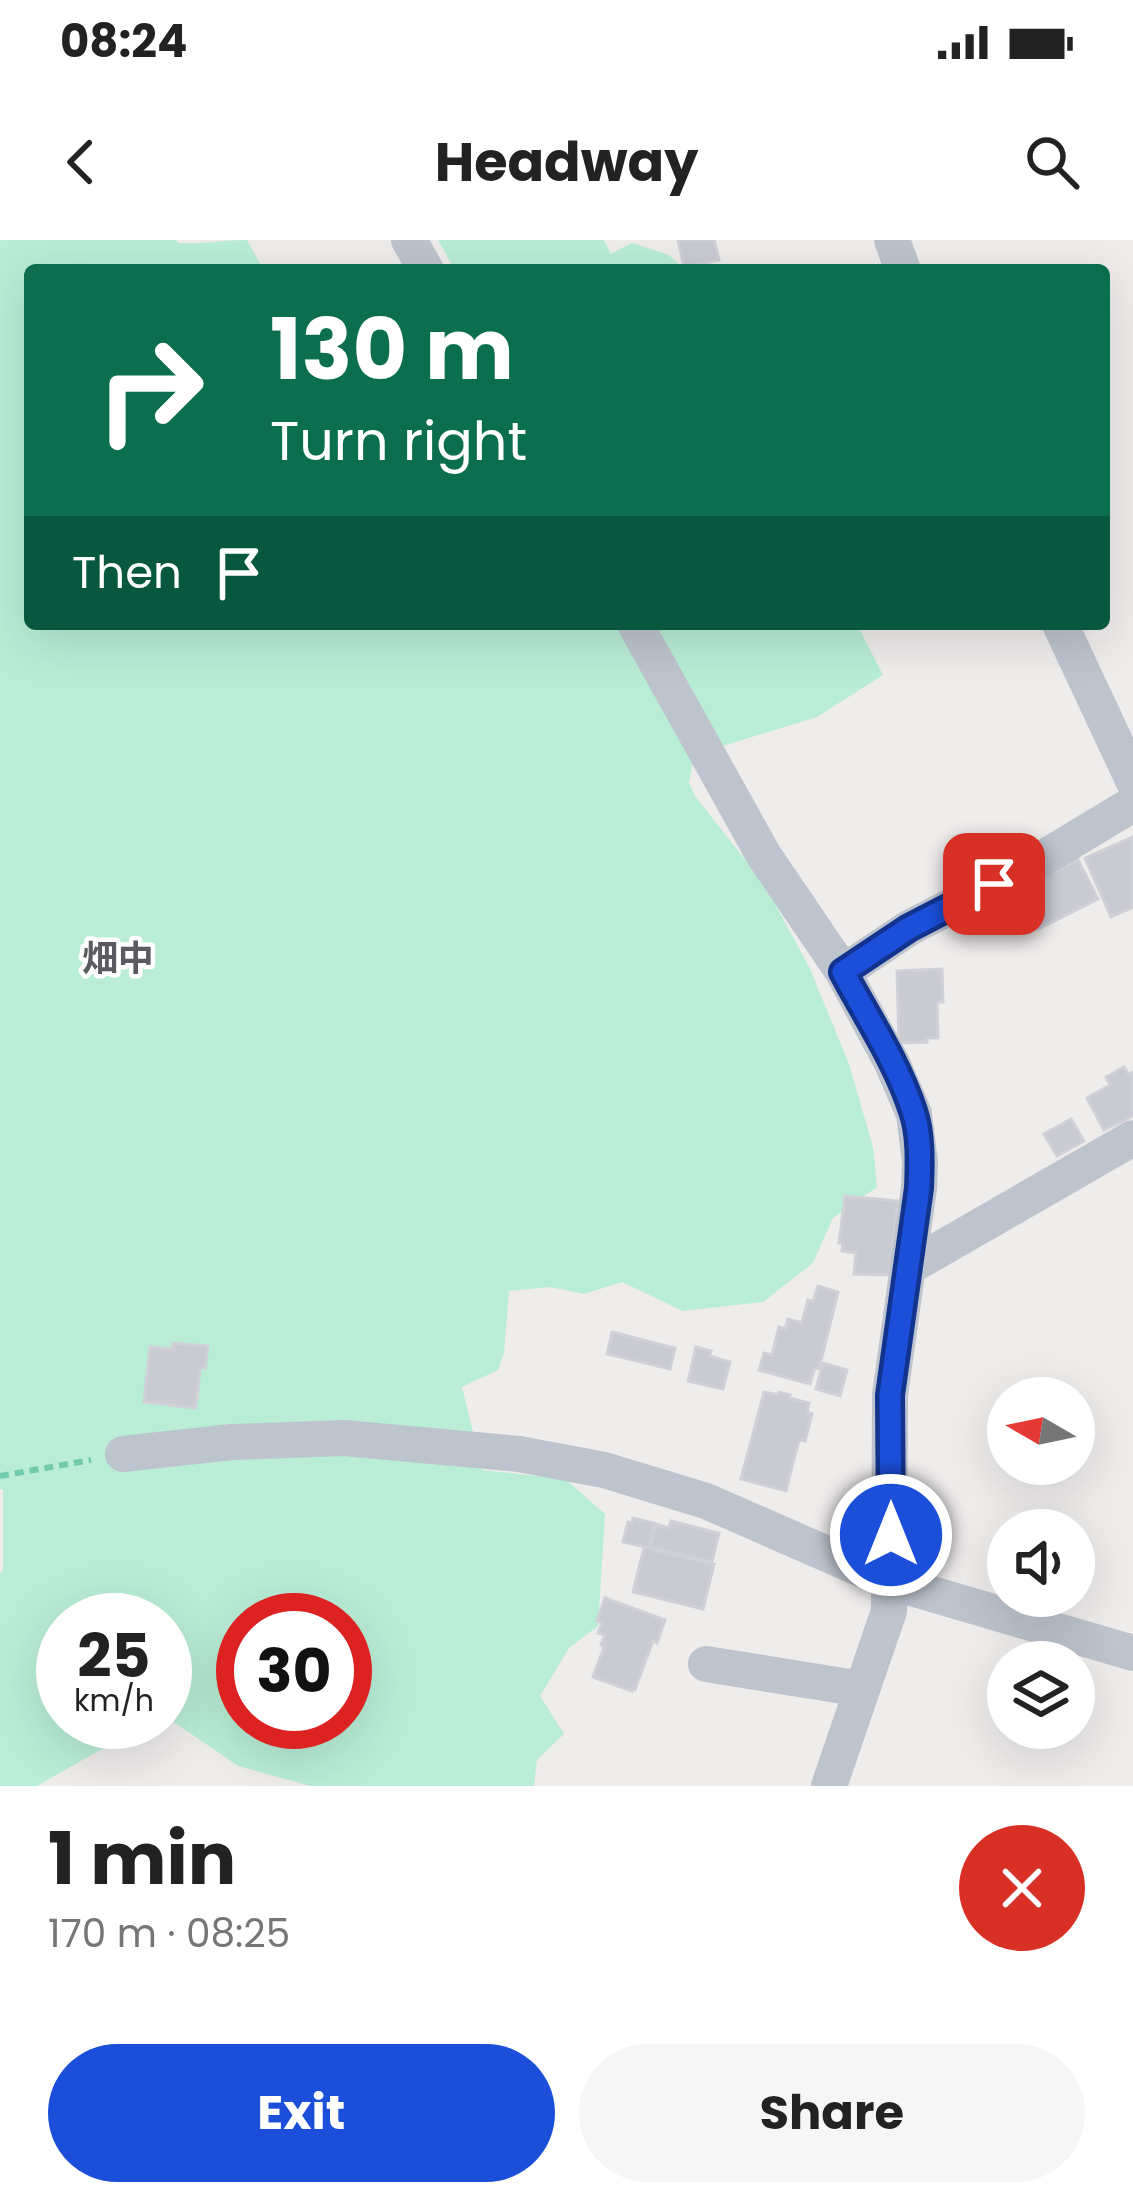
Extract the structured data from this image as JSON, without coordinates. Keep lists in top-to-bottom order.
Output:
{
  "districts": ["畑中"],
  "north": "left",
  "page": {
    "status": "08:24",
    "header": "Headway",
    "turn": ["130 m", "Turn right"],
    "then": "Then",
    "speed": "25 km/h",
    "limit": "30",
    "heading": ["1 min", "170 m · 08:25"],
    "buttons": ["Exit", "Share"]
  }
}
